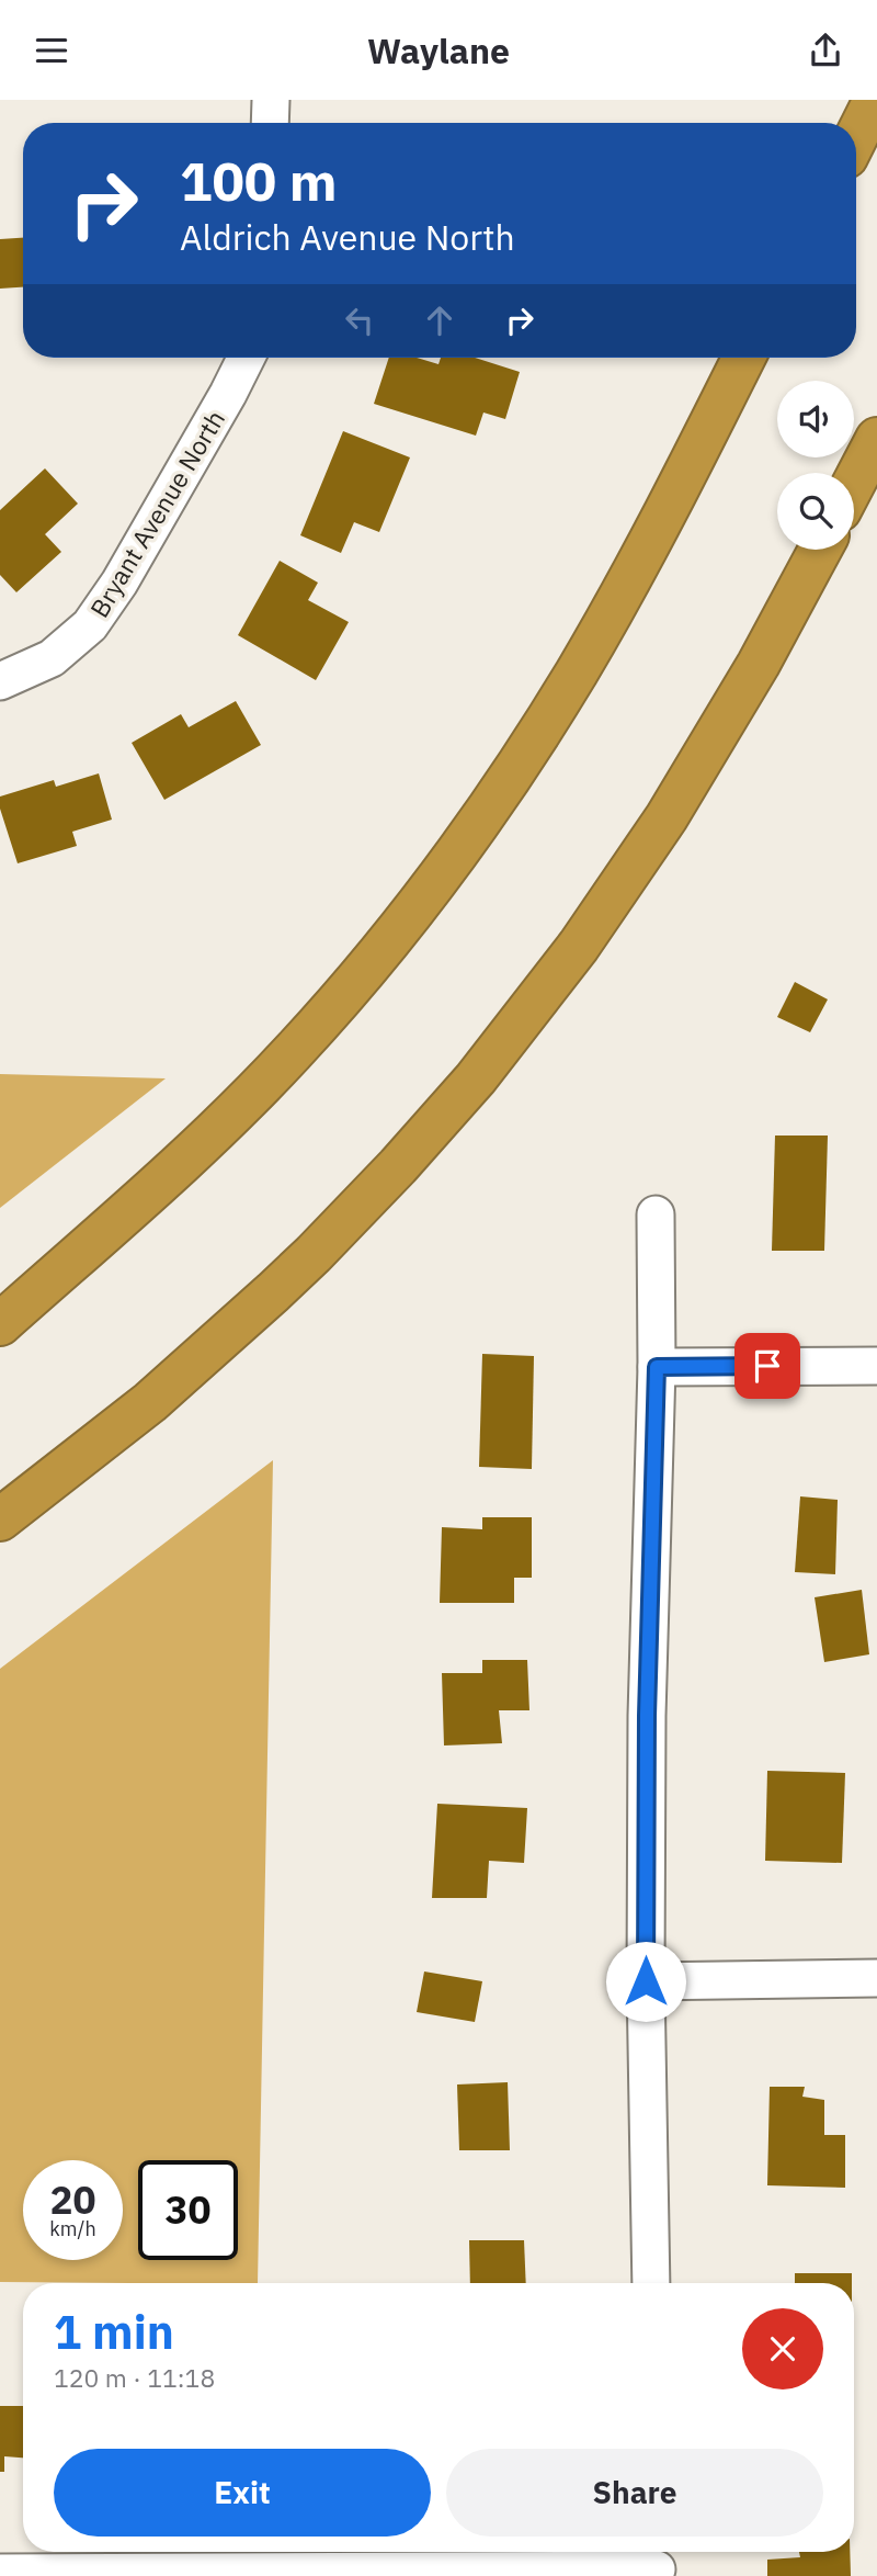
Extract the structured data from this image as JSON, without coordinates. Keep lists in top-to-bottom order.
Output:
{
  "streets": {
    "street": ["Bryant Avenue North"]
  },
  "page": {
    "header": "Waylane",
    "turn": ["100 m", "Aldrich Avenue North"],
    "speed": "20 km/h",
    "limit": "30",
    "heading": ["1 min", "120 m · 11:18"],
    "buttons": ["Exit", "Share"]
  }
}
